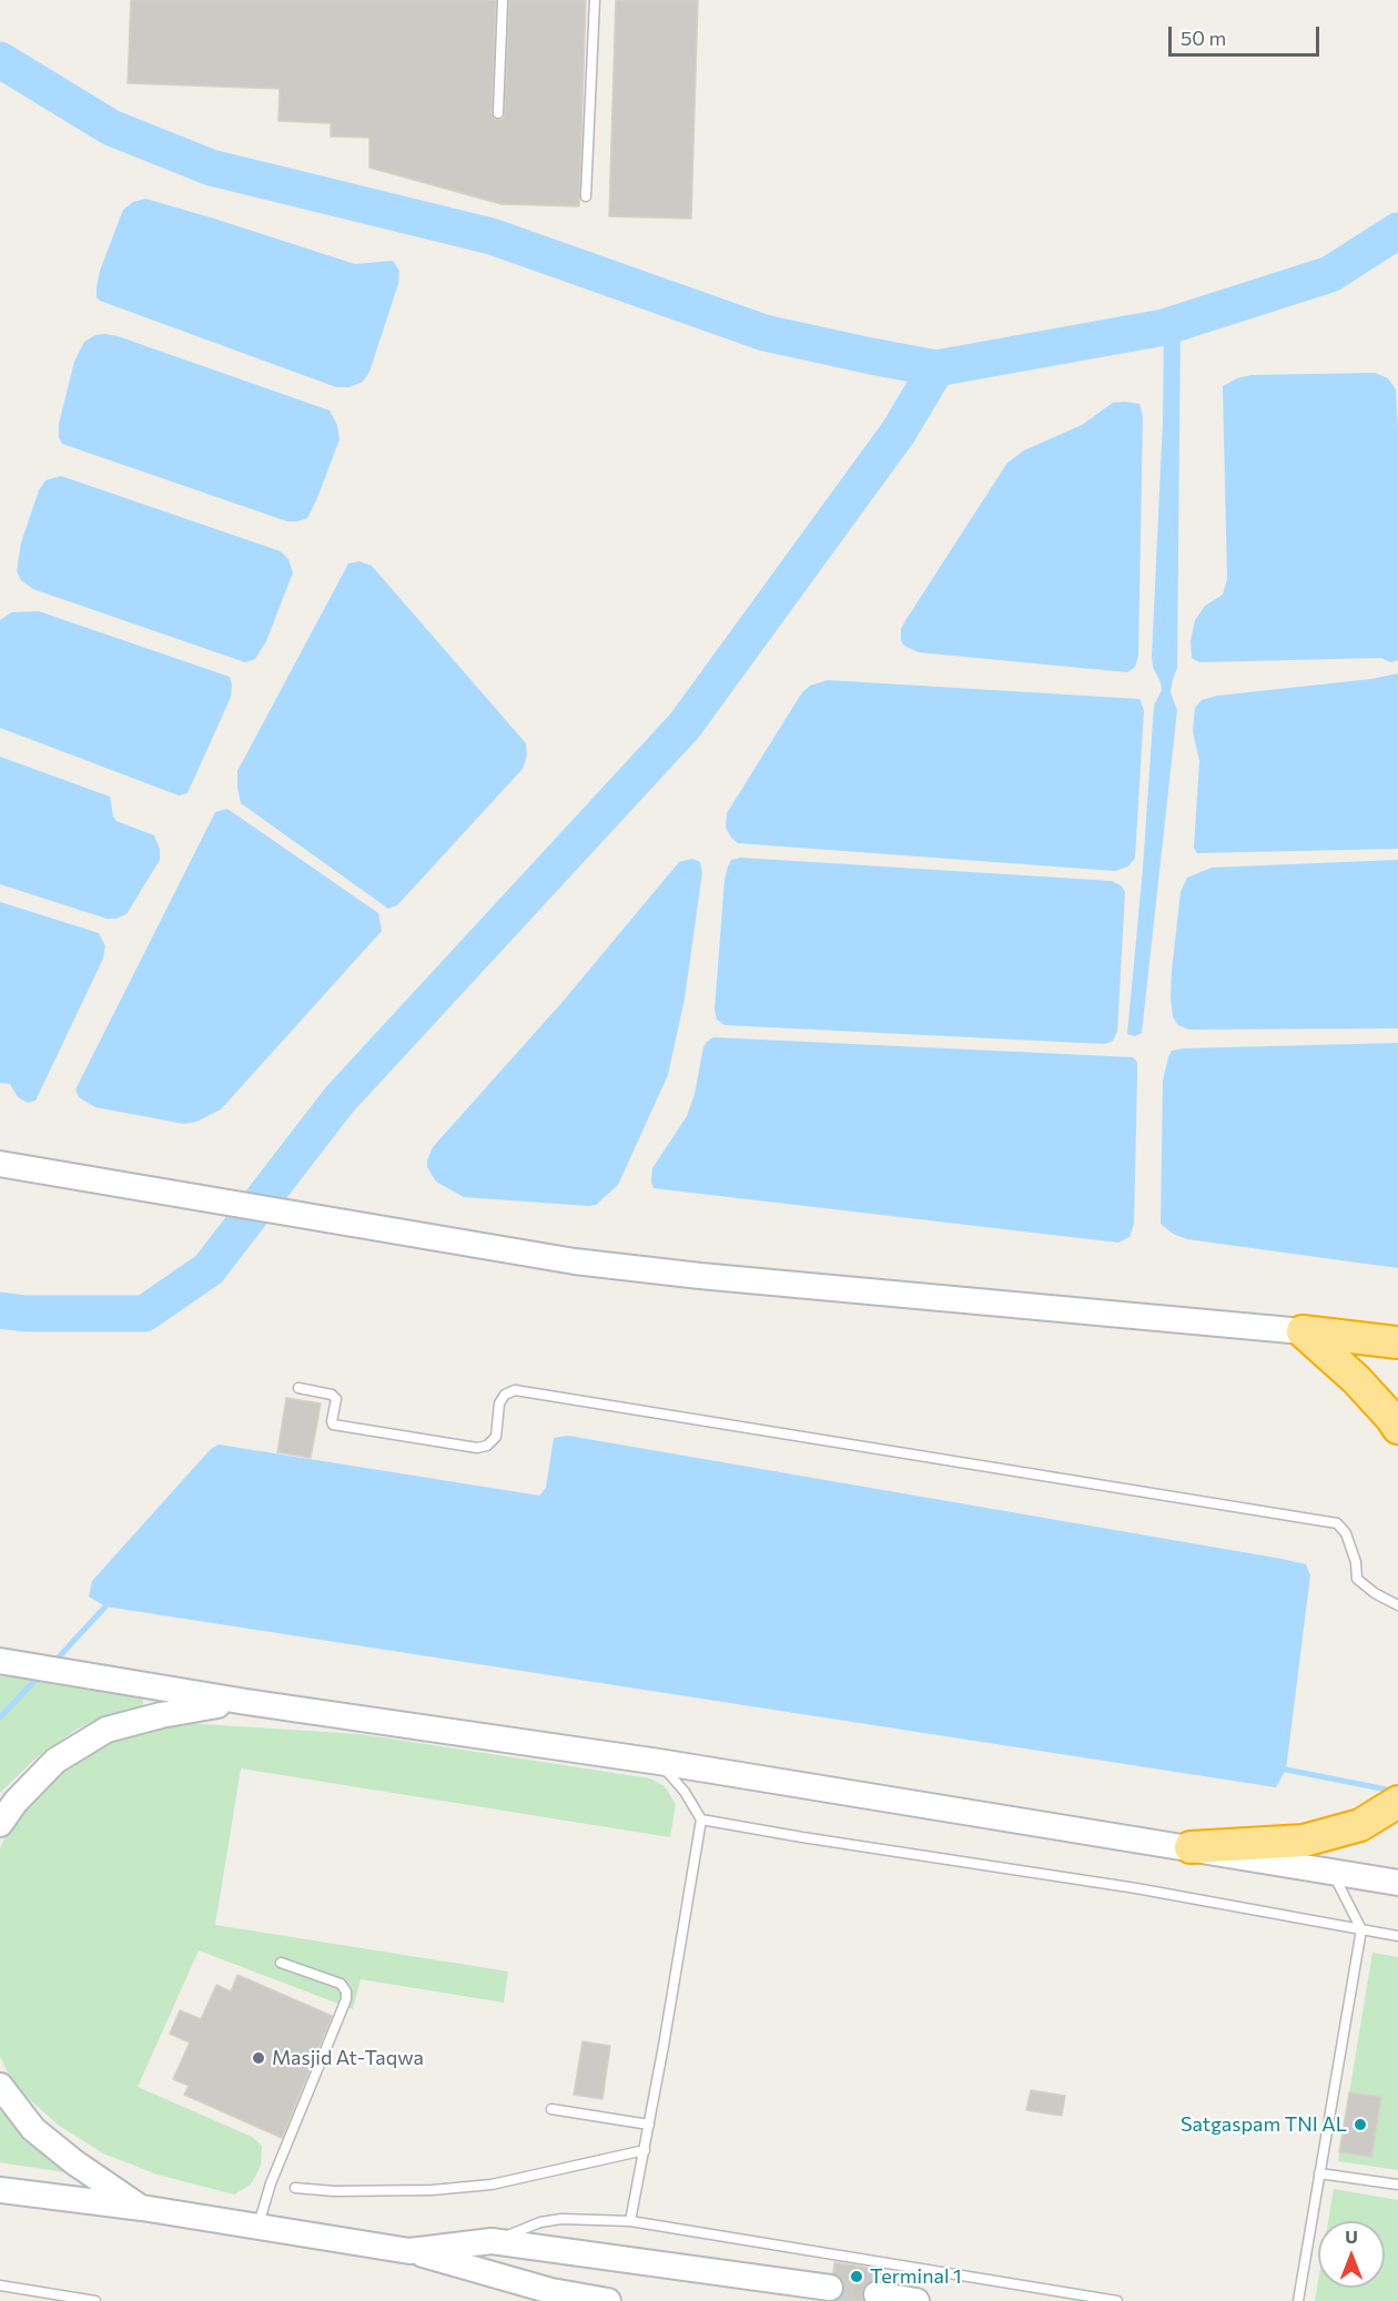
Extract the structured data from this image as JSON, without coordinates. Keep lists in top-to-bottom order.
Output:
{
  "places": ["Masjid At-Taqwa", "Satgaspam TNI AL", "Terminal 1"],
  "scale_bar": "50 m",
  "north": "top"
}
